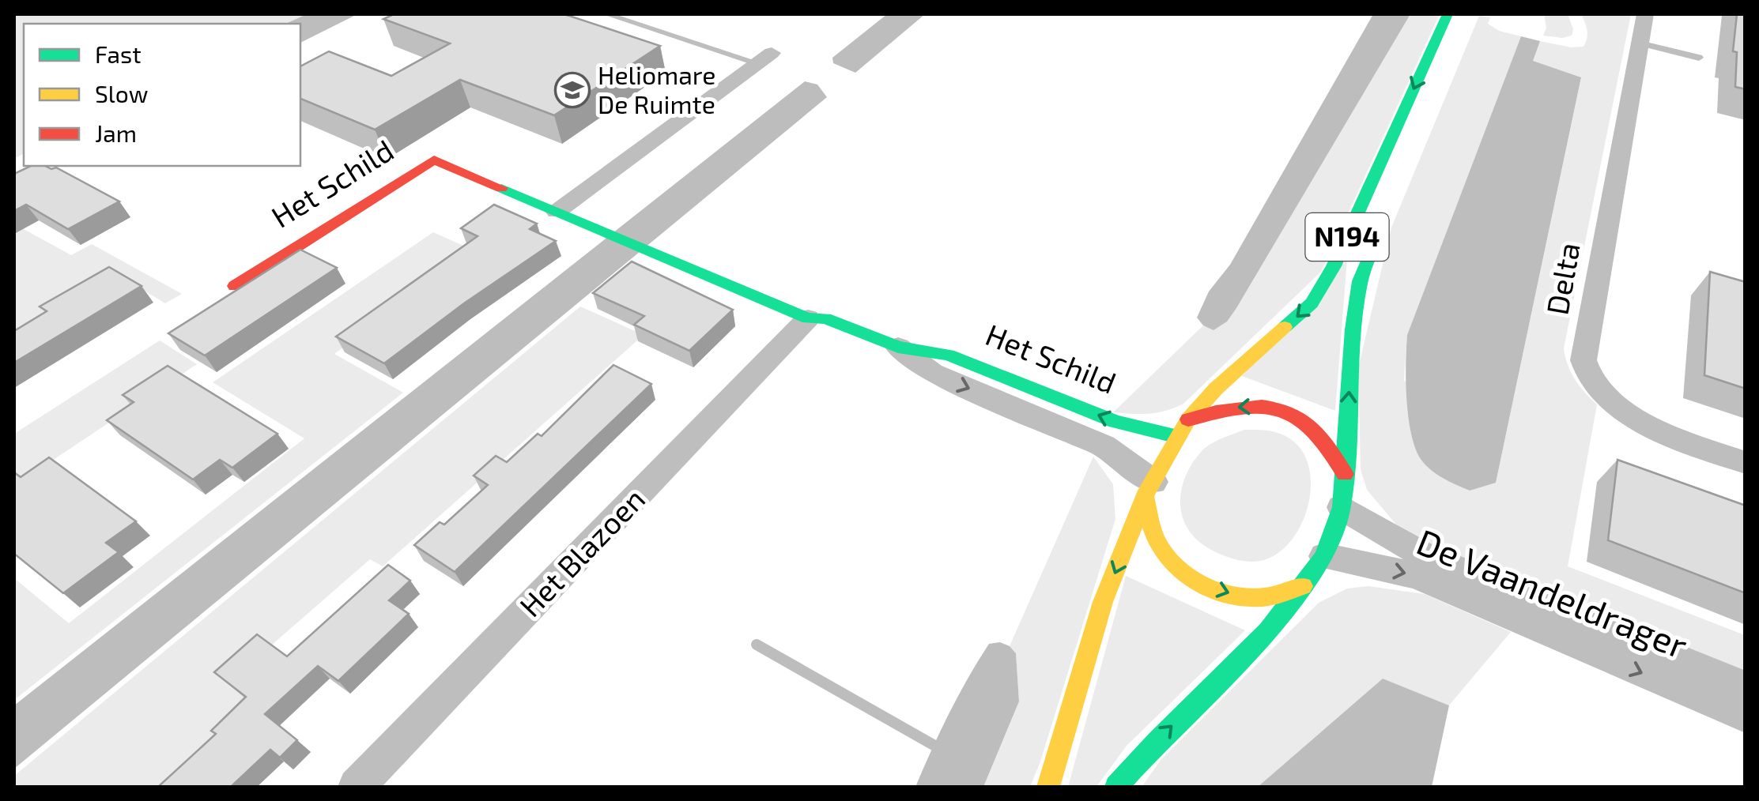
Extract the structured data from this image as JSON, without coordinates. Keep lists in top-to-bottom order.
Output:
{
  "streets": {
    "main road": ["Het Schild", "N194"],
    "street": ["Delta", "Het Blazoen", "De Vaandeldrager"]
  },
  "crossings": [
    ["Het Schild", "N194"],
    ["Het Schild", "Het Blazoen"],
    ["Het Schild", "De Vaandeldrager"],
    ["N194", "De Vaandeldrager"]
  ],
  "places": {
    "school or university": ["Heliomare De Ruimte"]
  },
  "legend": ["Fast", "Slow", "Jam"]
}
